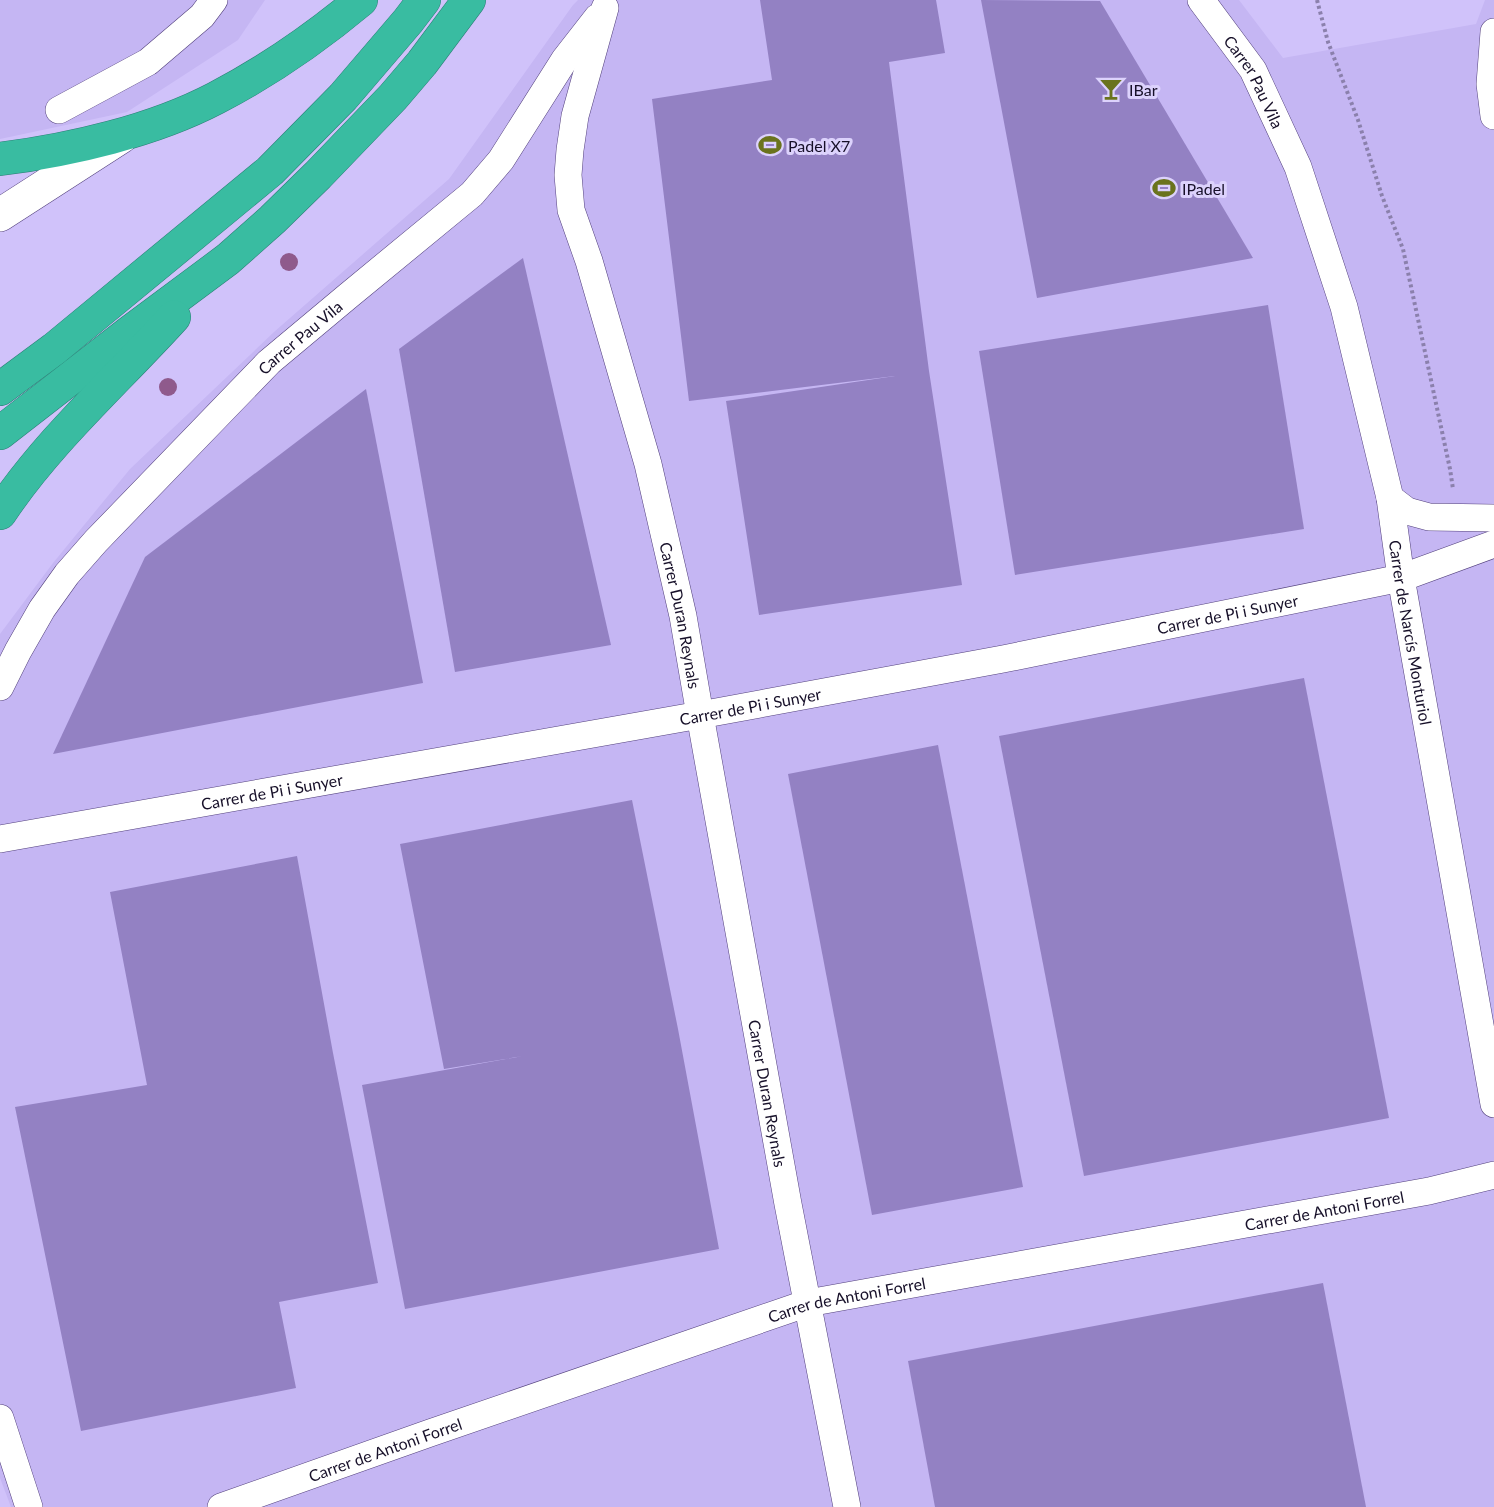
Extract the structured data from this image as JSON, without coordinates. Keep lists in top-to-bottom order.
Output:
{
  "streets": {
    "street": [
      "Carrer Pau Vila",
      "Carrer de Pi i Sunyer",
      "Carrer Duran Reynals",
      "Carrer de Narcís Monturiol",
      "Carrer de Antoni Forrel"
    ]
  },
  "crossings": [
    ["Carrer Pau Vila", "Carrer Duran Reynals"],
    ["Carrer Pau Vila", "Carrer de Narcís Monturiol"],
    ["Carrer de Pi i Sunyer", "Carrer Duran Reynals"],
    ["Carrer de Pi i Sunyer", "Carrer de Narcís Monturiol"],
    ["Carrer Duran Reynals", "Carrer de Antoni Forrel"]
  ],
  "places": {
    "bar": ["IBar"],
    "sports": ["Padel X7", "IPadel"]
  }
}
